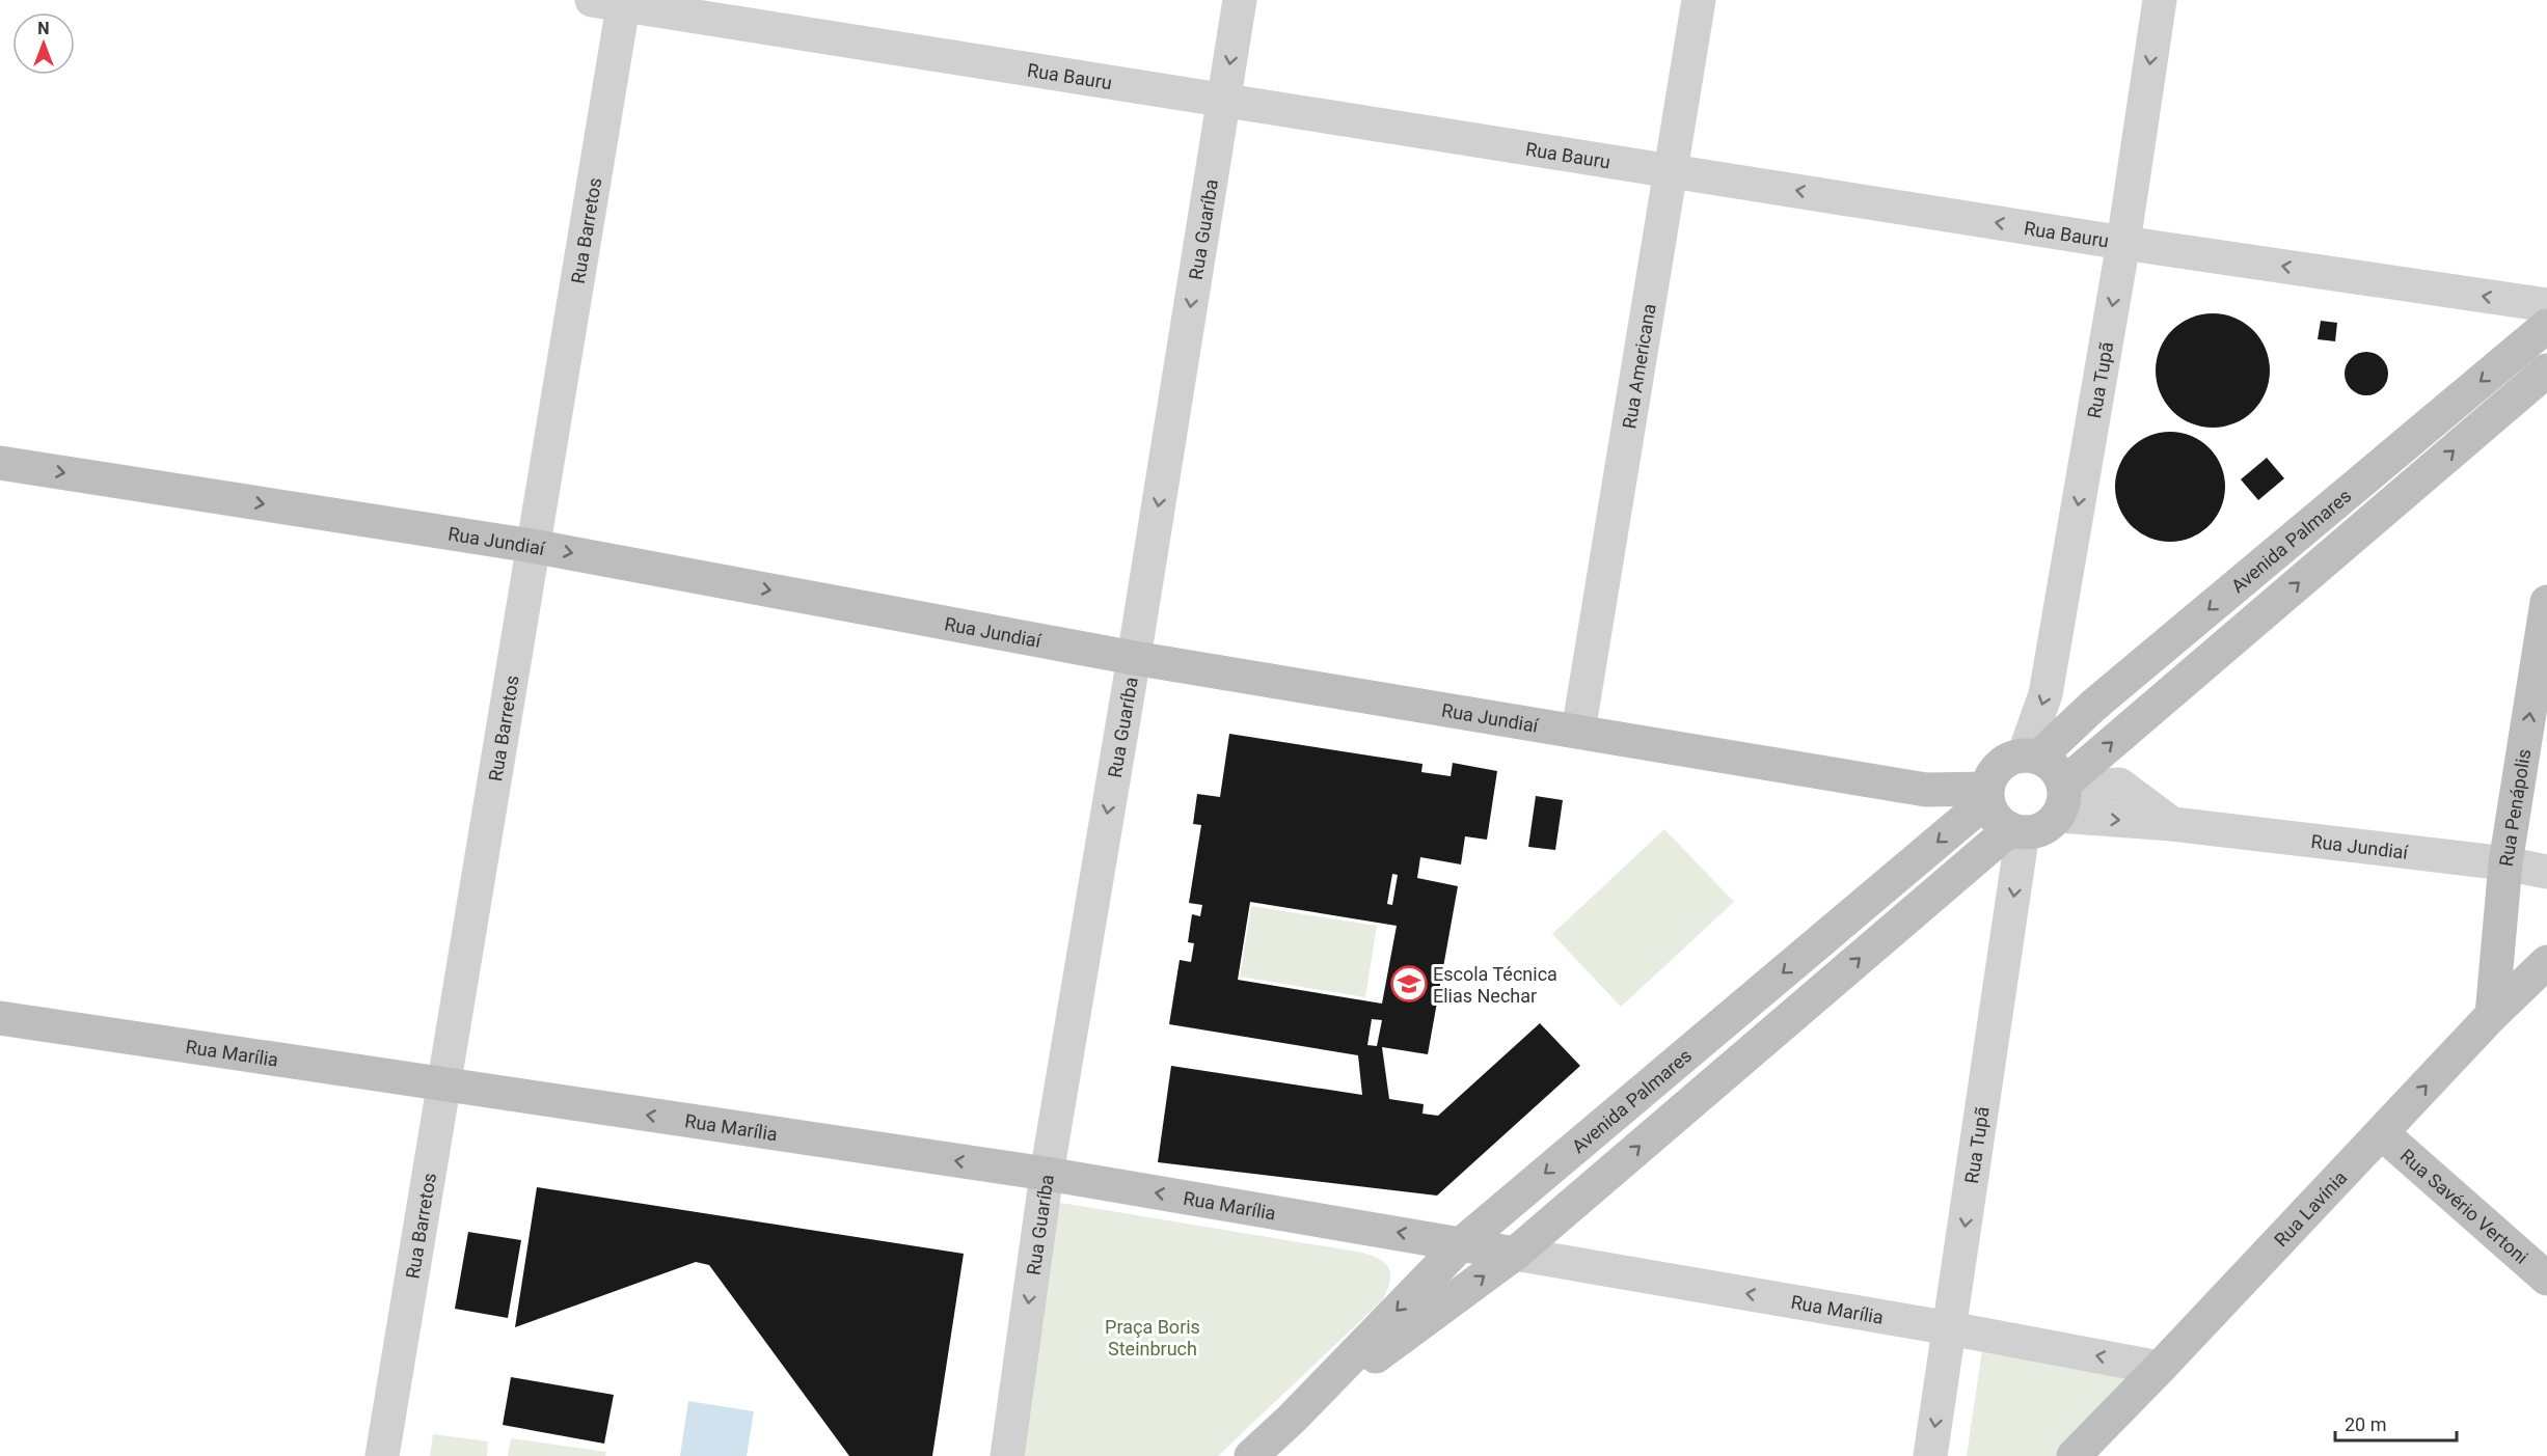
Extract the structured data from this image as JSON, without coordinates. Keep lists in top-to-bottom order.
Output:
{
  "streets": {
    "main road": [
      "Avenida Palmares",
      "Rua Jundiaí",
      "Rua Penápolis",
      "Rua Marília",
      "Rua Savério Vertoni",
      "Rua Lavínia"
    ],
    "street": [
      "Rua Bauru",
      "Rua Barretos",
      "Rua Guaríba",
      "Rua Americana",
      "Rua Tupã"
    ]
  },
  "crossings": [
    ["Rua Bauru", "Rua Barretos"],
    ["Rua Bauru", "Rua Guaríba"],
    ["Rua Bauru", "Rua Americana"],
    ["Rua Bauru", "Rua Tupã"],
    ["Rua Barretos", "Rua Jundiaí"],
    ["Rua Barretos", "Rua Marília"],
    ["Rua Guaríba", "Rua Jundiaí"],
    ["Rua Guaríba", "Rua Marília"],
    ["Rua Americana", "Rua Jundiaí"],
    ["Rua Tupã", "Avenida Palmares"],
    ["Rua Tupã", "Rua Jundiaí"],
    ["Rua Tupã", "Rua Marília"],
    ["Avenida Palmares", "Rua Jundiaí"],
    ["Avenida Palmares", "Rua Marília"],
    ["Rua Jundiaí", "Rua Penápolis"],
    ["Rua Penápolis", "Rua Lavínia"],
    ["Rua Marília", "Rua Lavínia"],
    ["Rua Savério Vertoni", "Rua Lavínia"]
  ],
  "one_way": [
    "Rua Bauru",
    "Rua Guaríba",
    "Rua Tupã",
    "Rua Jundiaí",
    "Rua Penápolis",
    "Rua Marília"
  ],
  "parks": ["Praça Boris Steinbruch"],
  "places": {
    "school or university": ["Escola Técnica Elias Nechar"]
  },
  "scale_bar": "20 m",
  "north": "top"
}
